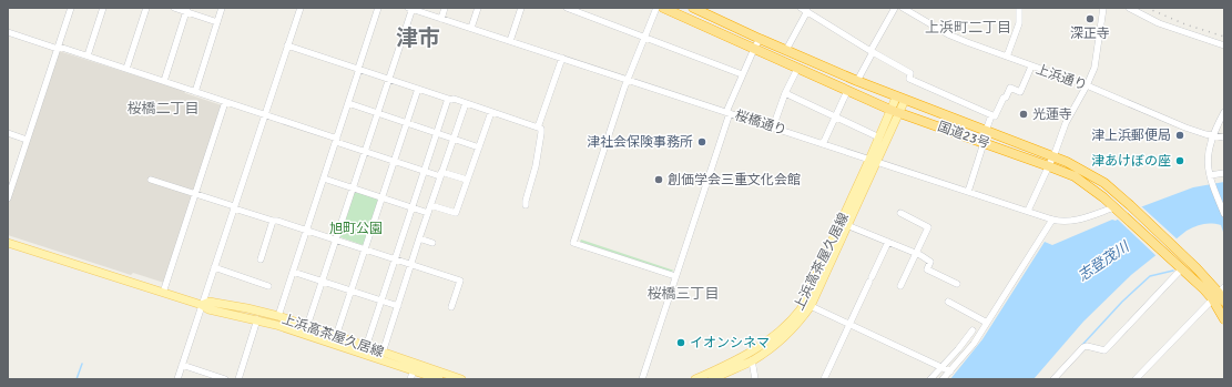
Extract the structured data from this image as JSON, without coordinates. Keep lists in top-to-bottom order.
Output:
{
  "streets": {
    "highway": ["国道23号"],
    "main road": ["上浜高茶屋久居線"],
    "street": ["上浜通り", "桜橋通り"]
  },
  "crossings": [
    ["桜橋通り", "国道23号"],
    ["桜橋通り", "上浜高茶屋久居線"],
    ["国道23号", "上浜高茶屋久居線"]
  ],
  "districts": [
    "上浜町二丁目",
    "津市",
    "桜橋二丁目",
    "桜橋三丁目"
  ],
  "water": ["志登茂川"],
  "parks": ["旭町公園"],
  "places": [
    "深正寺",
    "光蓮寺",
    "津上浜郵便局",
    "津社会保険事務所",
    "津あけぼの座",
    "創価学会三重文化会館",
    "イオンシネマ"
  ]
}
